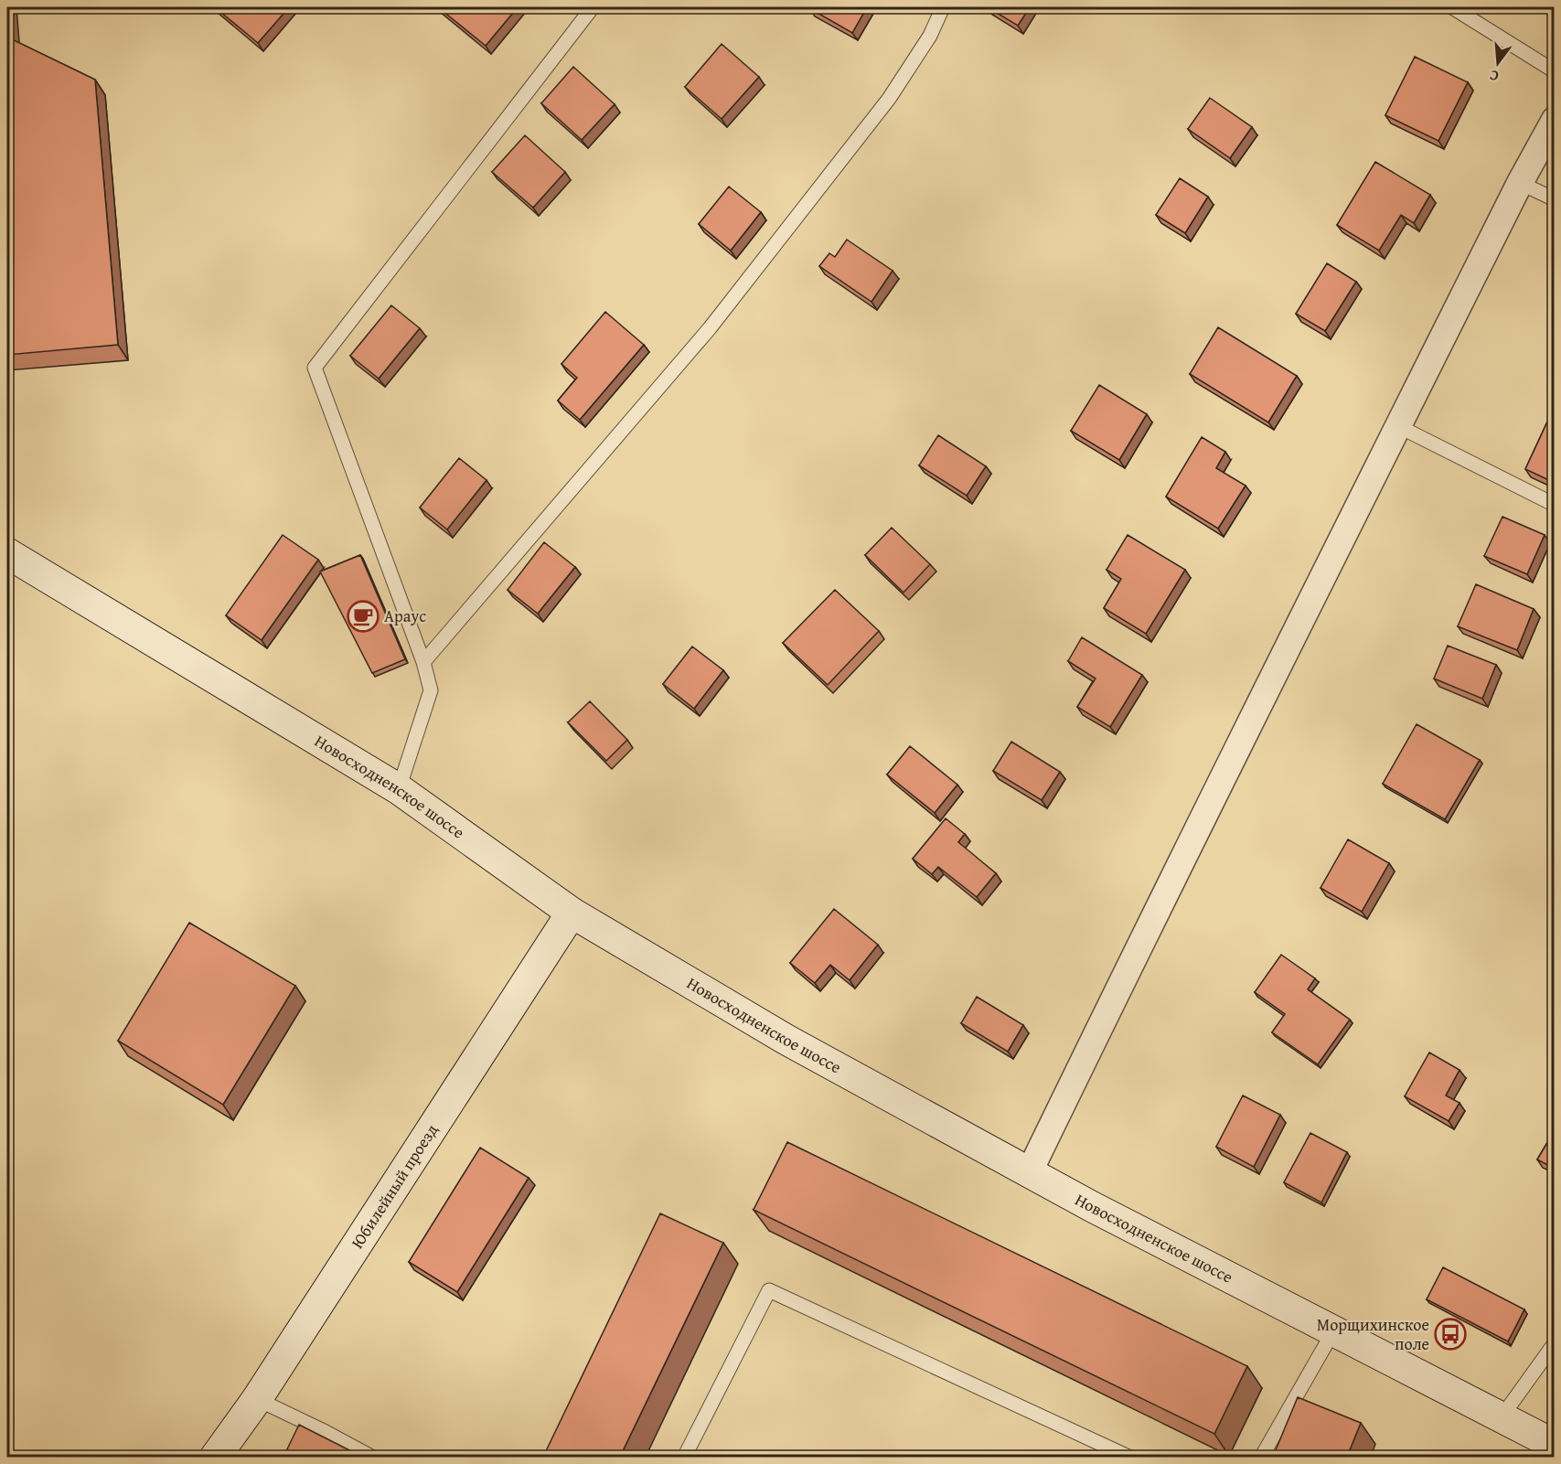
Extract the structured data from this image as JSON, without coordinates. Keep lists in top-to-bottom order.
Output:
{
  "streets": {
    "main road": ["Новосходненское шоссе", "Юбилейный проезд"]
  },
  "crossings": [
    ["Новосходненское шоссе", "Юбилейный проезд"]
  ],
  "places": {
    "cafe": ["Араус"],
    "bus stop": ["Морщихинское поле"]
  },
  "north": "bottom"
}
